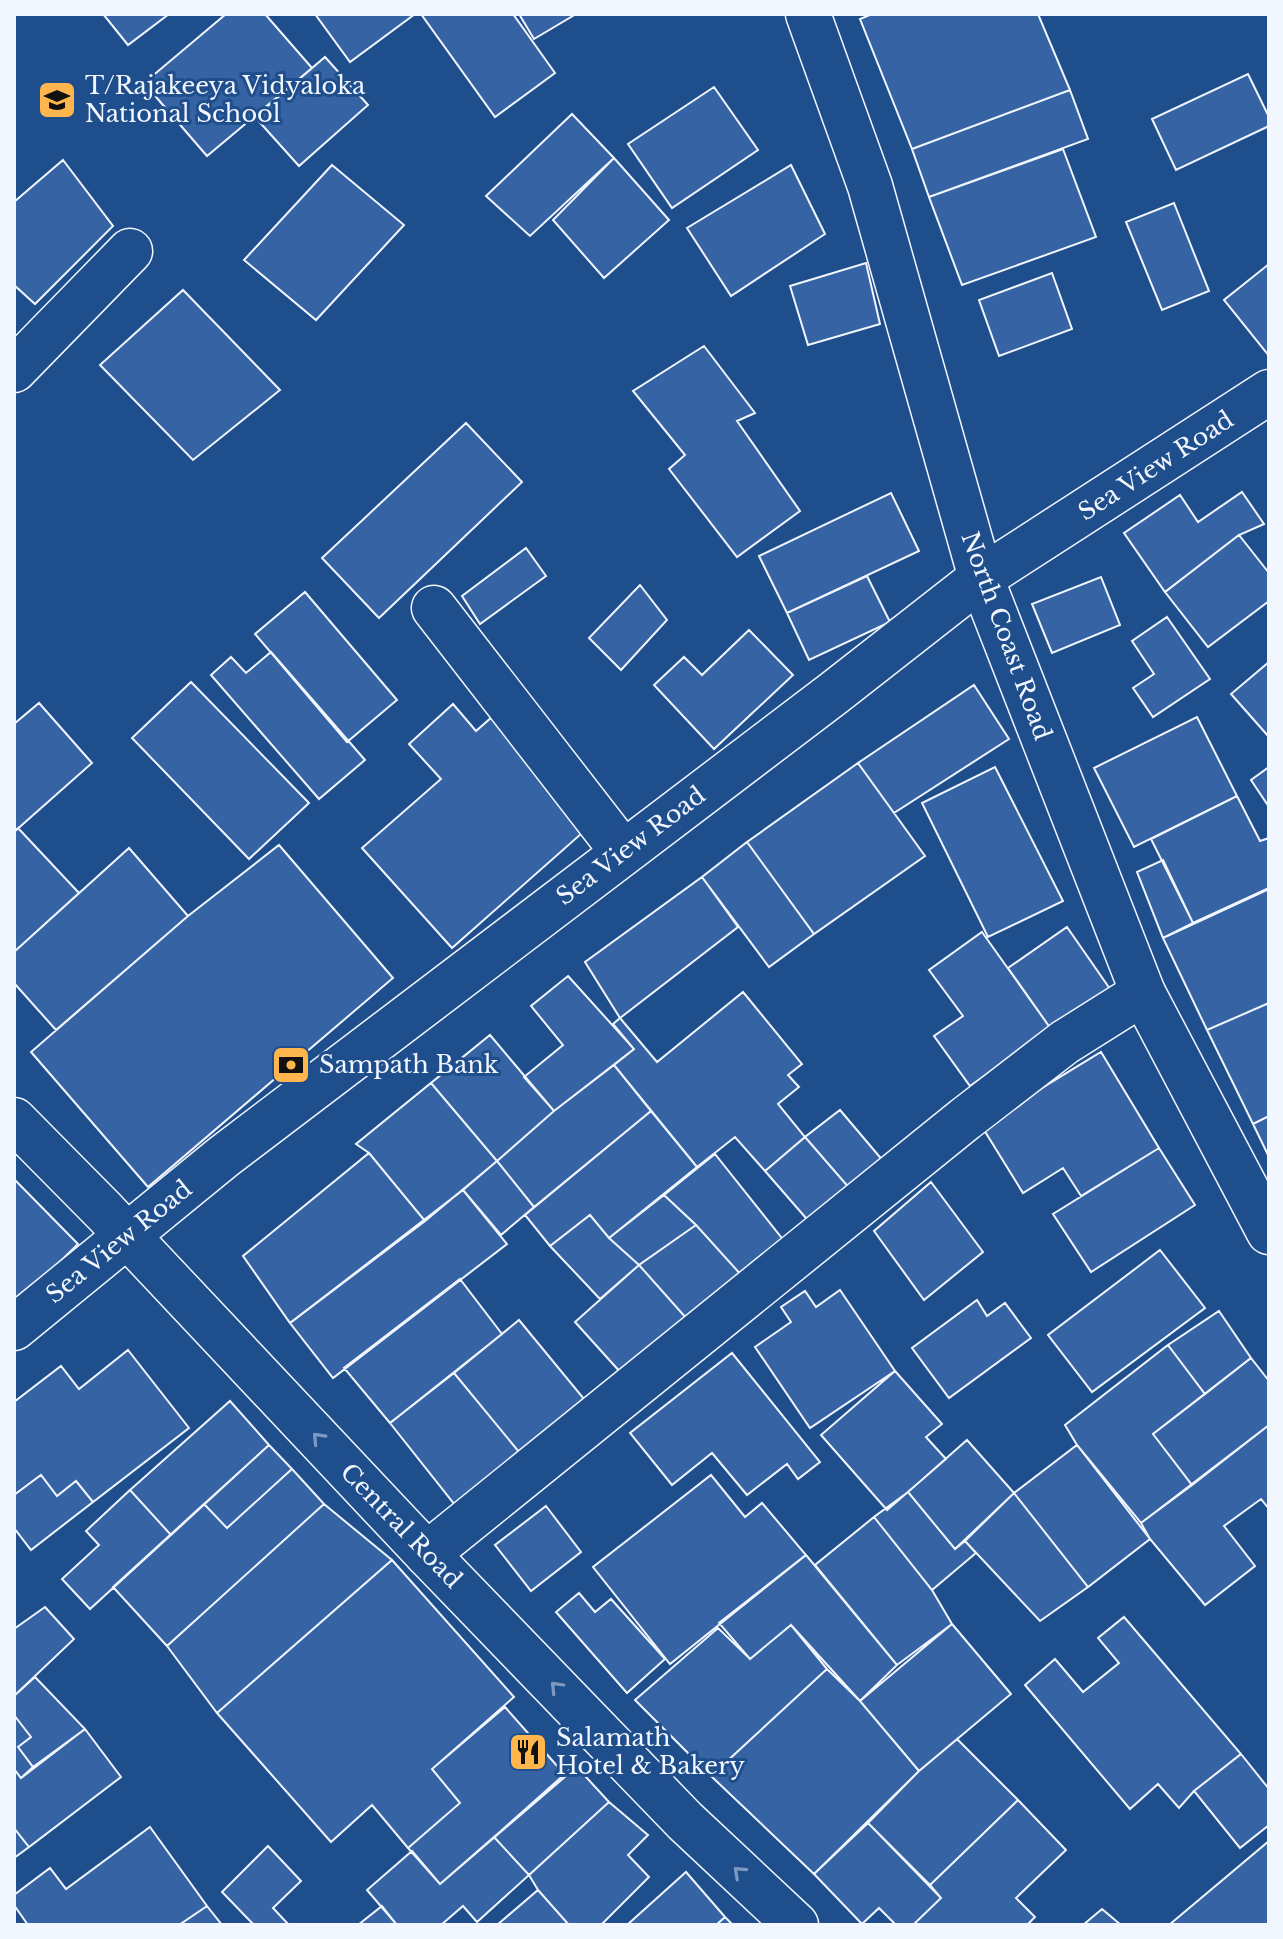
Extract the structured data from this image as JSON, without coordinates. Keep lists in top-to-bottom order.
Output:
{
  "streets": {
    "main road": ["Sea View Road", "North Coast Road", "Central Road"]
  },
  "crossings": [
    ["Sea View Road", "North Coast Road"],
    ["Sea View Road", "Central Road"]
  ],
  "one_way": ["Central Road"],
  "places": {
    "school or university": ["T/Rajakeeya Vidyaloka National School"],
    "bank": ["Sampath Bank"],
    "restaurant": ["Salamath Hotel & Bakery"]
  }
}
